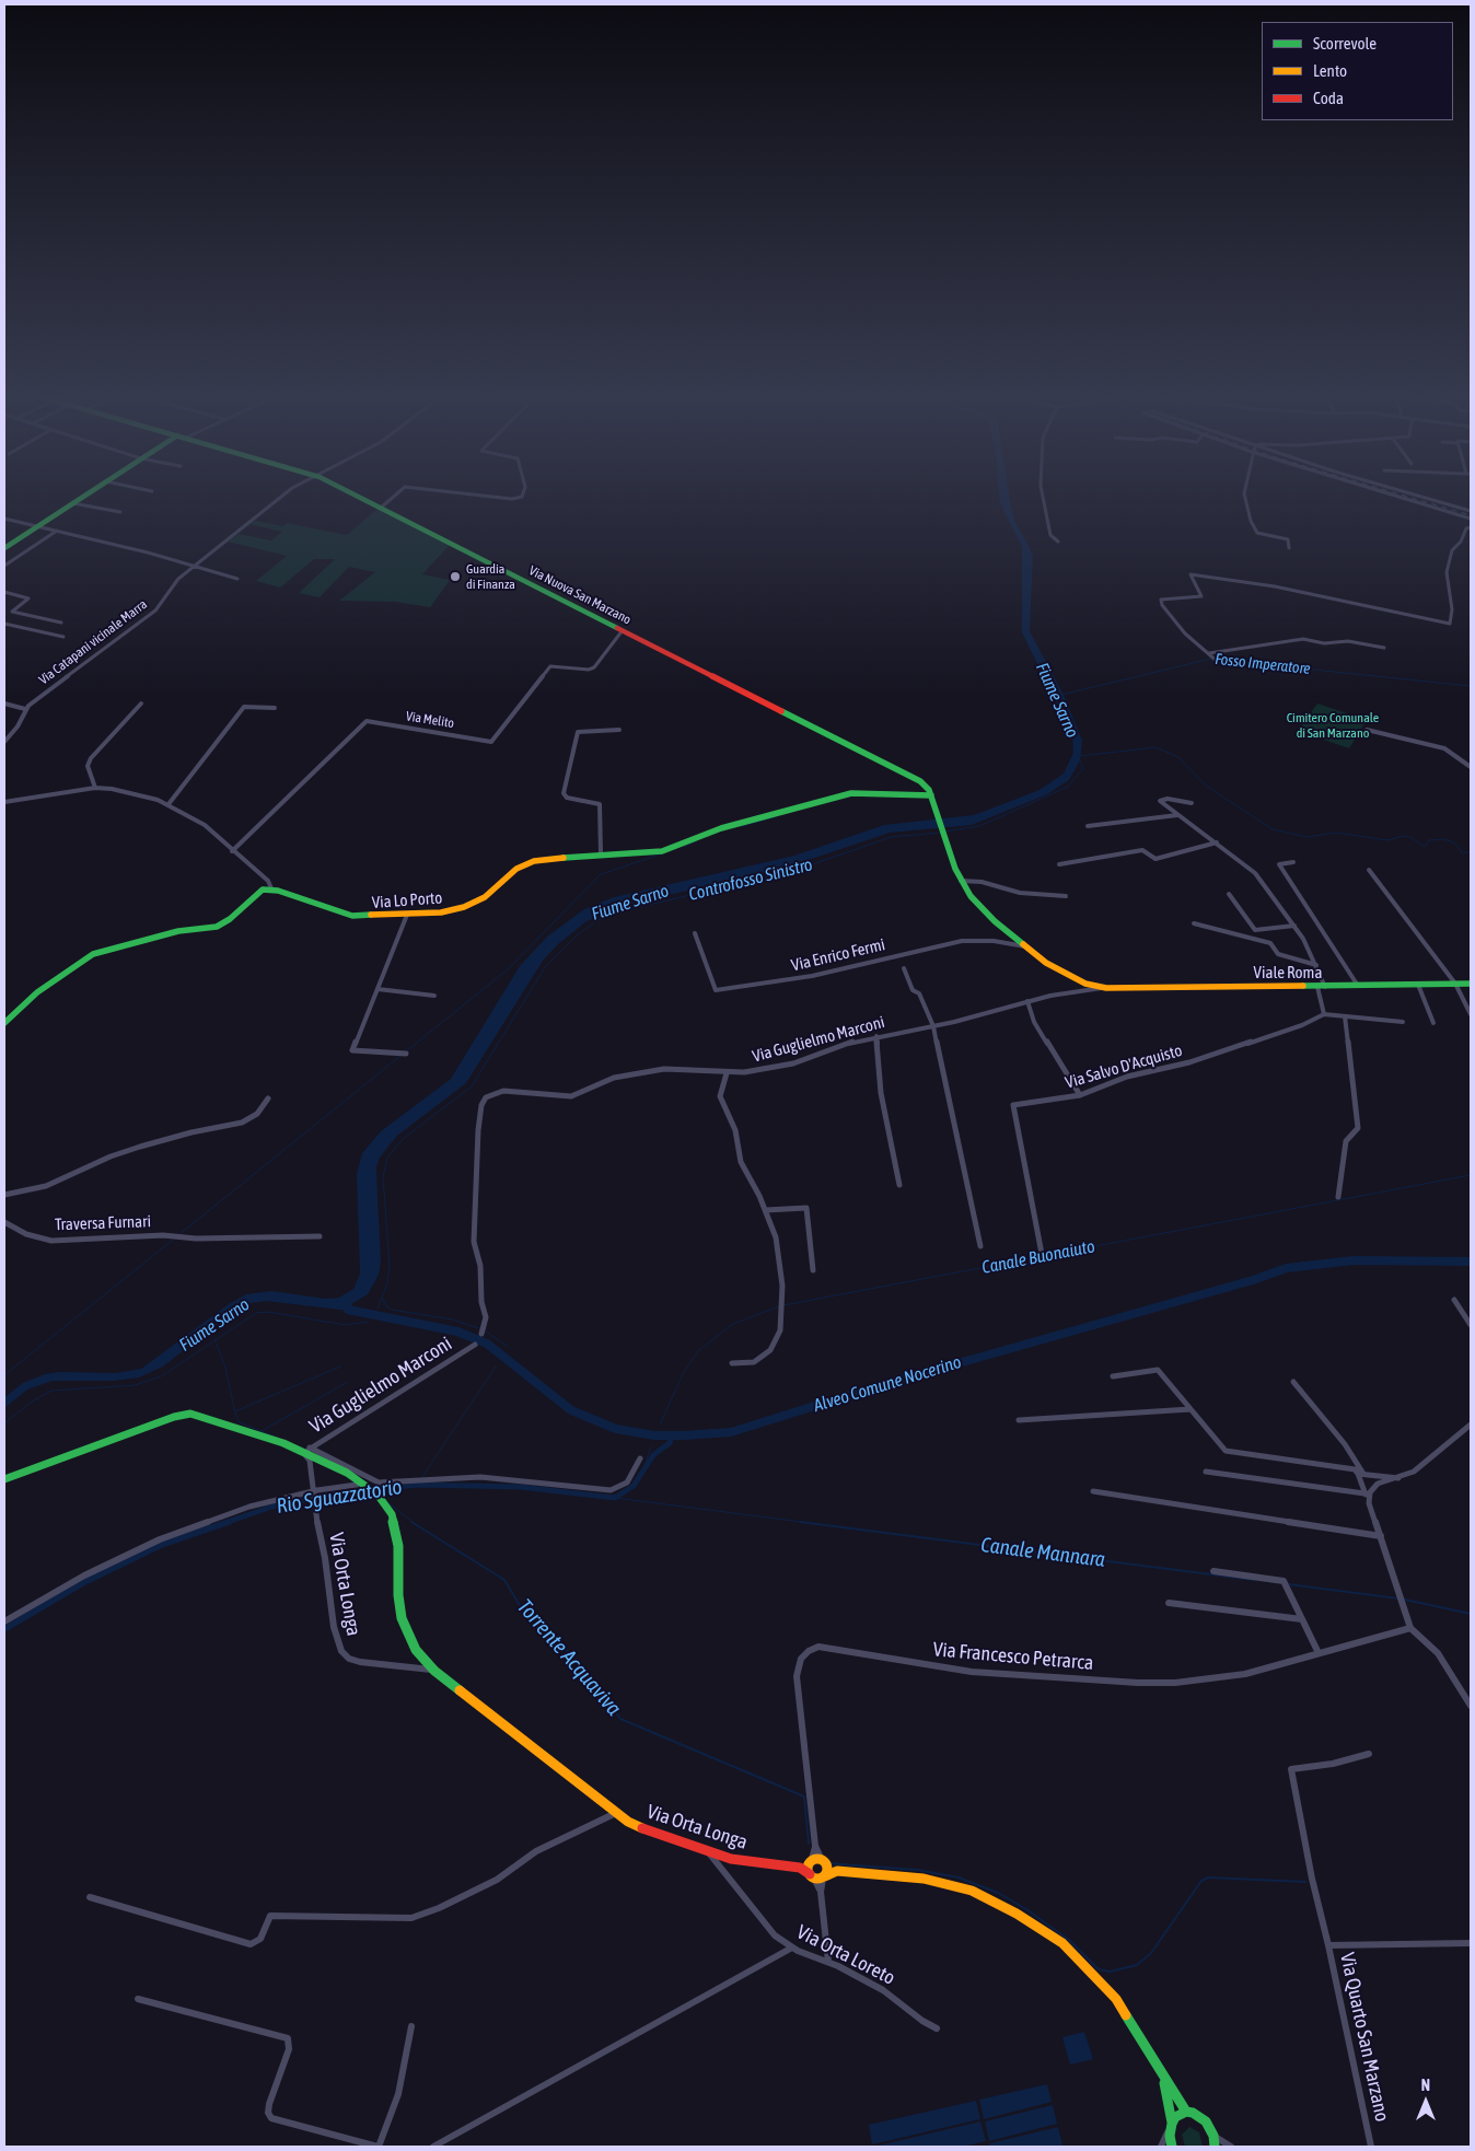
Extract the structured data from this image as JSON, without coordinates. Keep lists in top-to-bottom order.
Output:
{
  "streets": {
    "street": [
      "Via Nuova San Marzano",
      "Via Catapani vicinale Marra",
      "Via Melito",
      "Via Lo Porto",
      "Via Enrico Fermi",
      "Viale Roma",
      "Via Guglielmo Marconi",
      "Via Salvo D'Acquisto",
      "Traversa Furnari",
      "Via Orta Longa",
      "Via Francesco Petrarca",
      "Via Orta Loreto",
      "Via Quarto San Marzano"
    ]
  },
  "crossings": [
    ["Via Nuova San Marzano", "Via Melito"],
    ["Via Nuova San Marzano", "Via Lo Porto"],
    ["Via Nuova San Marzano", "Viale Roma"],
    ["Via Lo Porto", "Viale Roma"],
    ["Via Enrico Fermi", "Viale Roma"],
    ["Viale Roma", "Via Guglielmo Marconi"],
    ["Via Guglielmo Marconi", "Via Orta Longa"],
    ["Via Orta Longa", "Via Francesco Petrarca"],
    ["Via Orta Longa", "Via Orta Loreto"]
  ],
  "water": [
    "Fosso Imperatore",
    "Fiume Sarno",
    "Controfosso Sinistro",
    "Canale Buonaiuto",
    "Alveo Comune Nocerino",
    "Rio Sguazzatorio",
    "Canale Mannara",
    "Torrente Acquaviva"
  ],
  "parks": ["Cimitero Comunale di San Marzano"],
  "places": ["Guardia di Finanza"],
  "legend": ["Scorrevole", "Lento", "Coda"],
  "north": "top"
}
